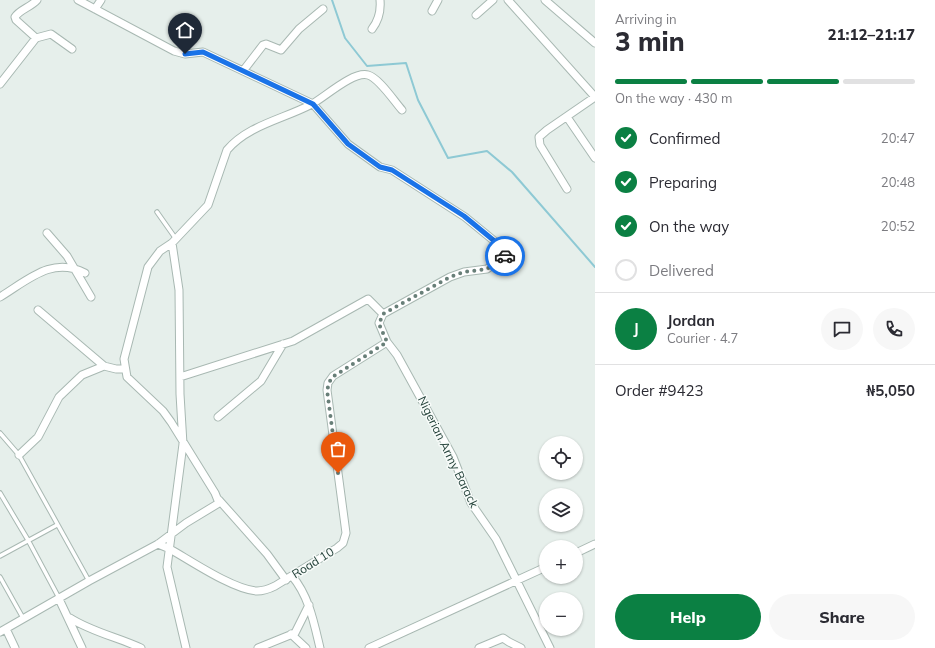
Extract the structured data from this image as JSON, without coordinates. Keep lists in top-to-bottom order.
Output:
{
  "streets": {
    "street": ["Nigerian Army Barack", "Road 10"]
  },
  "crossings": [
    ["Nigerian Army Barack", "Road 10"]
  ],
  "page": {
    "heading": ["3 min", "Arriving in", "21:12–21:17"],
    "panel": [
      "Jordan",
      "Courier · 4.7",
      "Order #9423",
      "₦5,050"
    ],
    "bar": "On the way · 430 m",
    "list": [
      ["Confirmed", "20:47"],
      ["Preparing", "20:48"],
      ["On the way", "20:52"],
      "Delivered"
    ],
    "round": "J",
    "map_buttons": ["+", "−"],
    "buttons": ["Help", "Share"]
  }
}
